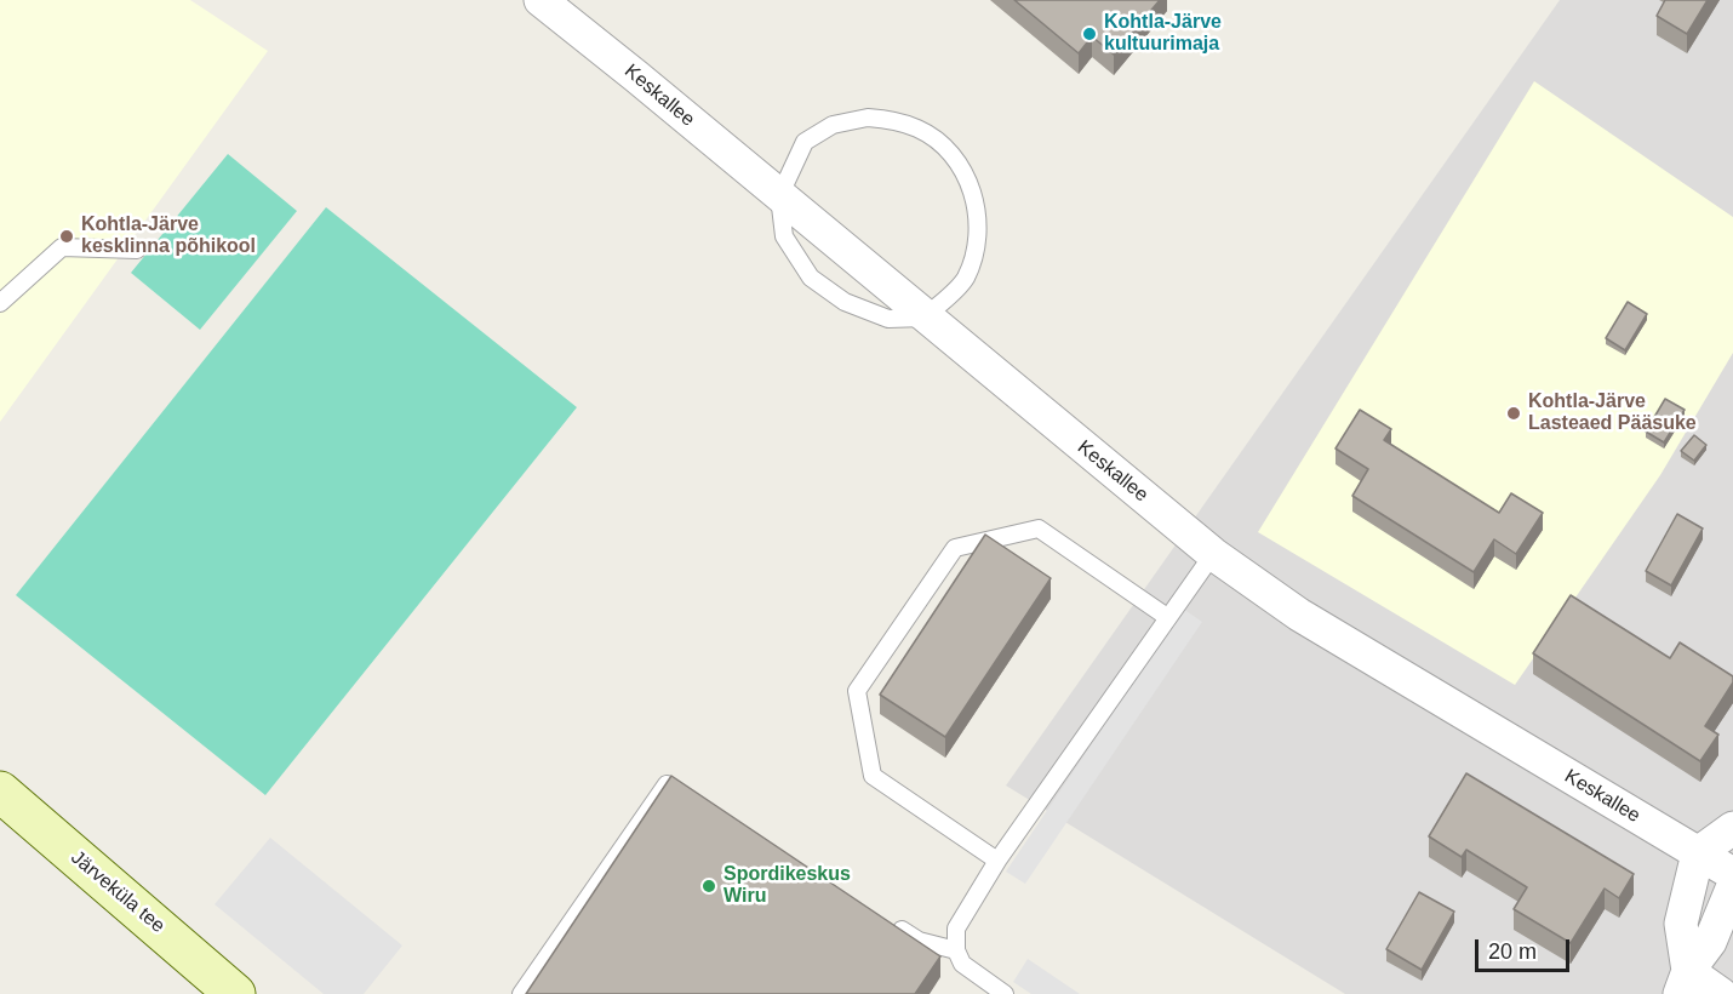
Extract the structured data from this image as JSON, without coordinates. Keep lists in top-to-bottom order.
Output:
{
  "streets": {
    "main road": ["Järveküla tee"],
    "street": ["Keskallee"]
  },
  "places": [
    "Kohtla-Järve kultuurimaja",
    "Kohtla-Järve kesklinna põhikool",
    "Kohtla-Järve Lasteaed Pääsuke",
    "Spordikeskus Wiru"
  ],
  "scale_bar": "20 m"
}
